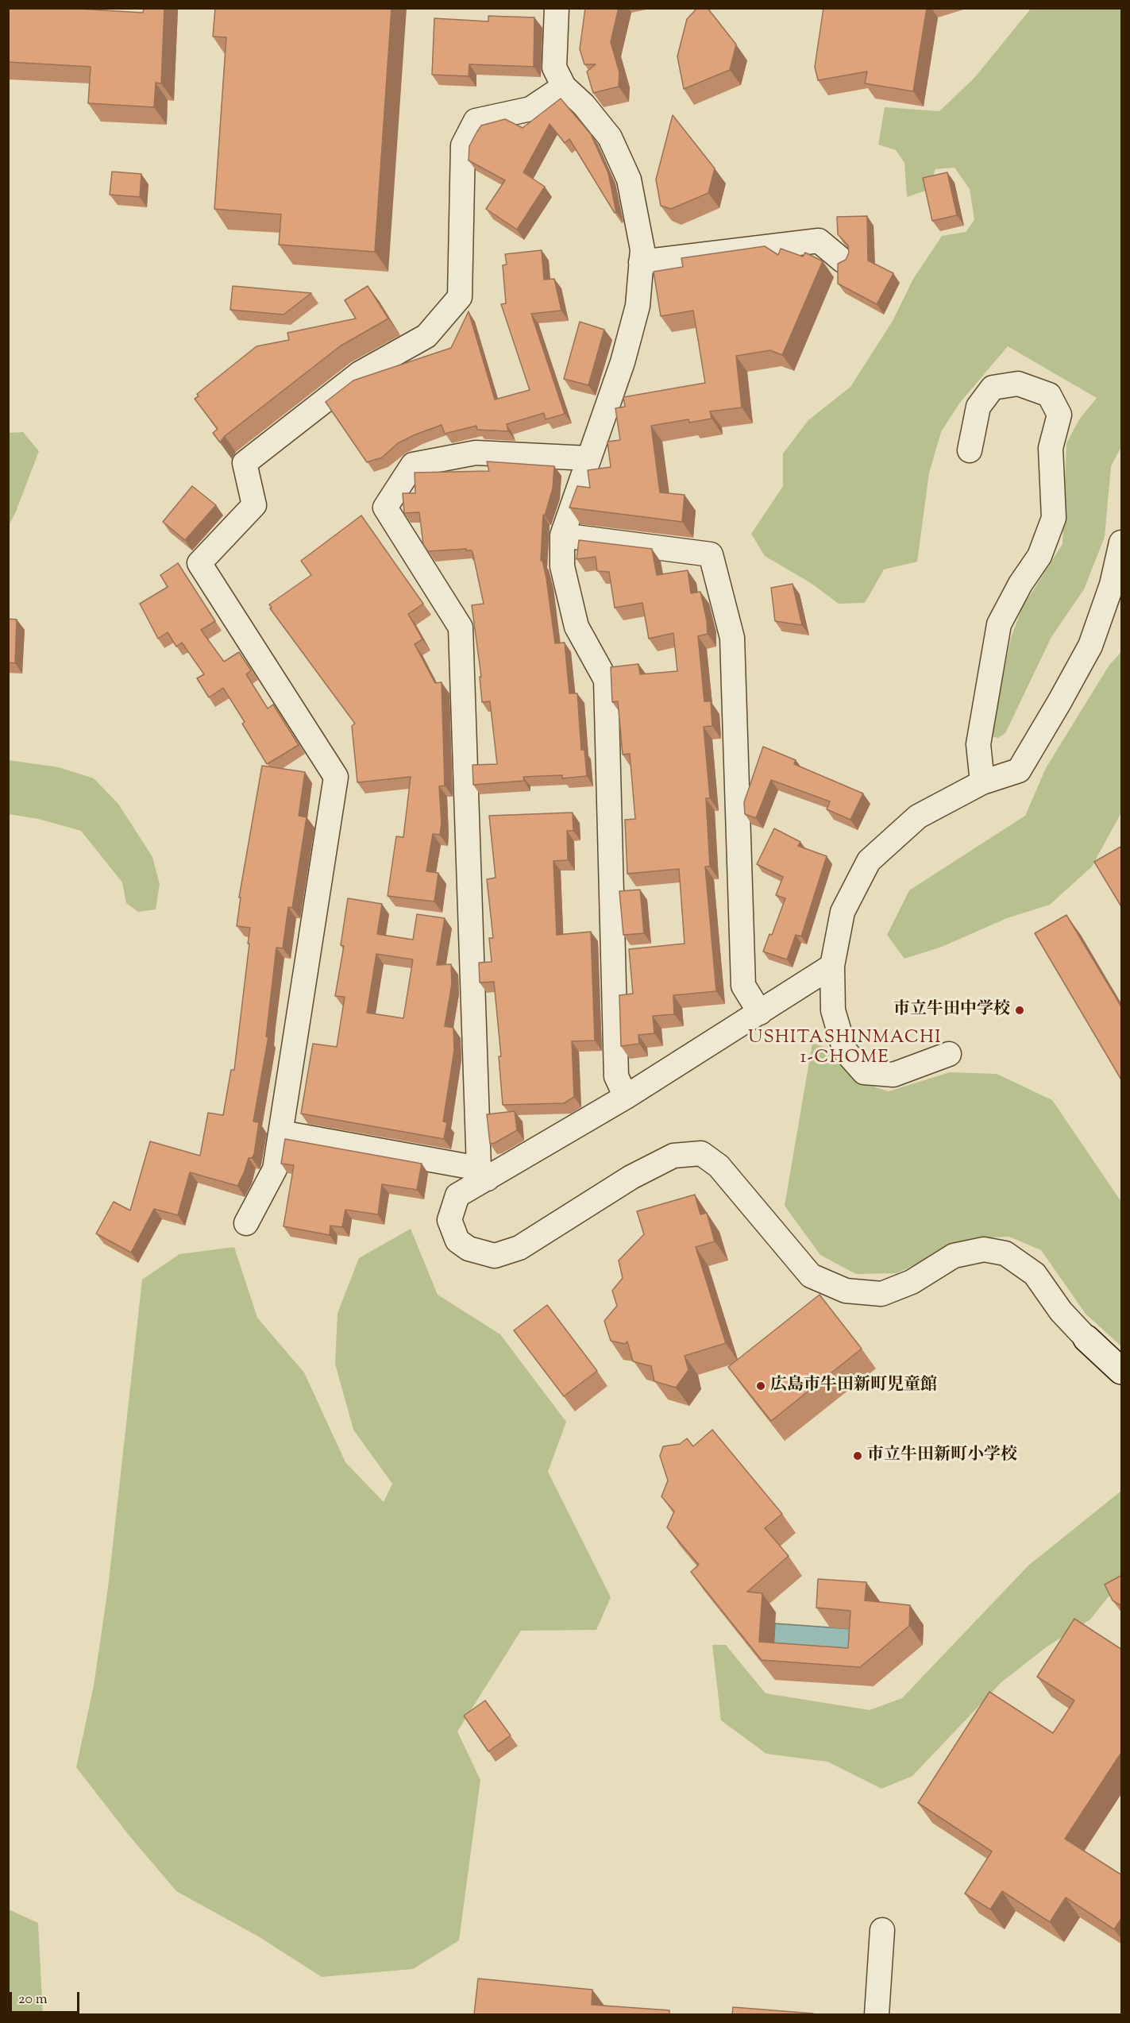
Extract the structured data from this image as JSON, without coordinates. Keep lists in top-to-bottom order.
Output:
{
  "districts": ["USHITASHINMACHI 1-CHOME"],
  "places": ["市立牛田中学校", "広島市牛田新町児童館", "市立牛田新町小学校"],
  "scale_bar": "20 m"
}
